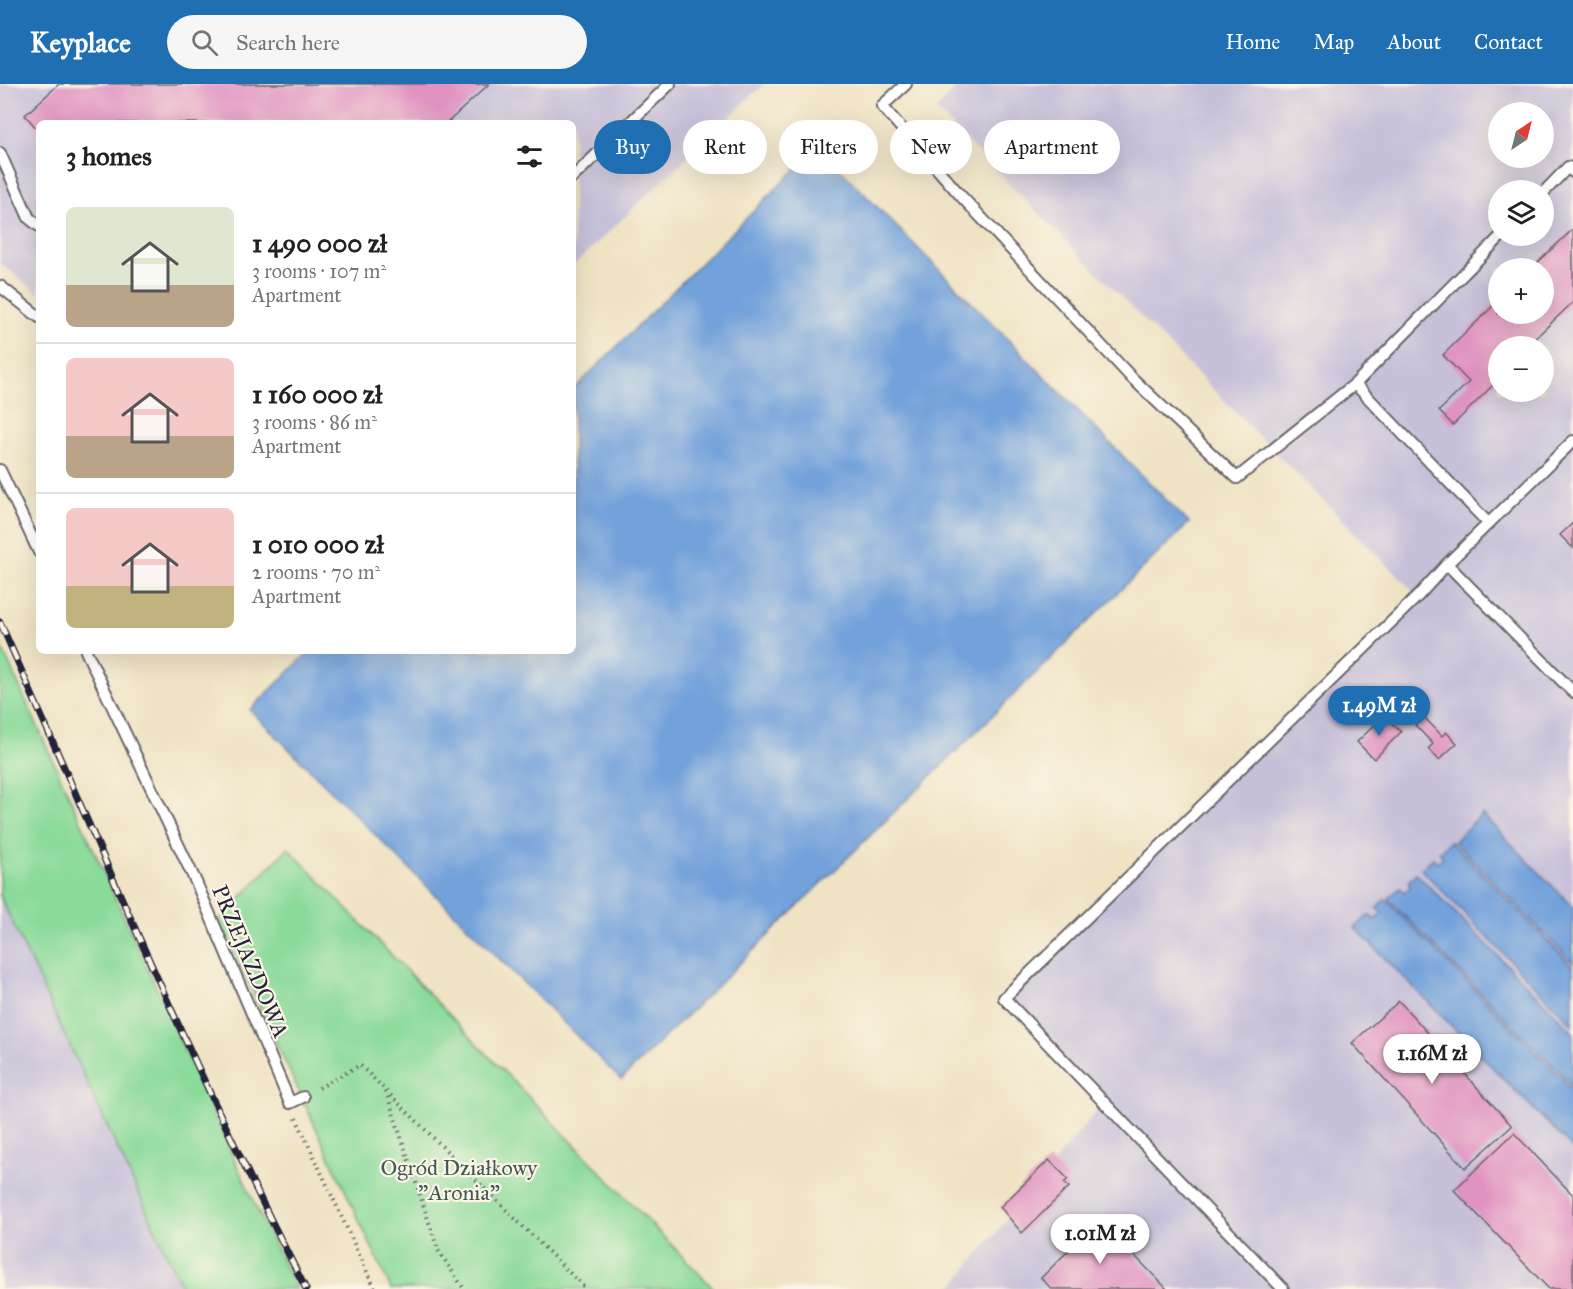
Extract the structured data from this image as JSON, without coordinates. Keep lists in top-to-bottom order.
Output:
{
  "streets": {
    "lane": ["PRZEJAZDOWA"]
  },
  "parks": ["Ogród Działkowy \"Aronia\""],
  "north": "top right",
  "page": {
    "header": "Keyplace",
    "search": "Search here",
    "nav": [
      "Home",
      "Map",
      "About",
      "Contact"
    ],
    "map_buttons": ["+", "−"],
    "chip": [
      "Buy",
      "Rent",
      "Filters",
      "New",
      "Apartment"
    ],
    "heading": "3 homes",
    "list": [
      {
        "name": "1 490 000 zł",
        "note": "3 rooms · 107 m² · Apartment"
      },
      {
        "name": "1 160 000 zł",
        "note": "3 rooms · 86 m² · Apartment"
      },
      {
        "name": "1 010 000 zł",
        "note": "2 rooms · 70 m² · Apartment"
      }
    ],
    "price": ["1.49M zł", "1.16M zł", "1.01M zł"]
  }
}
